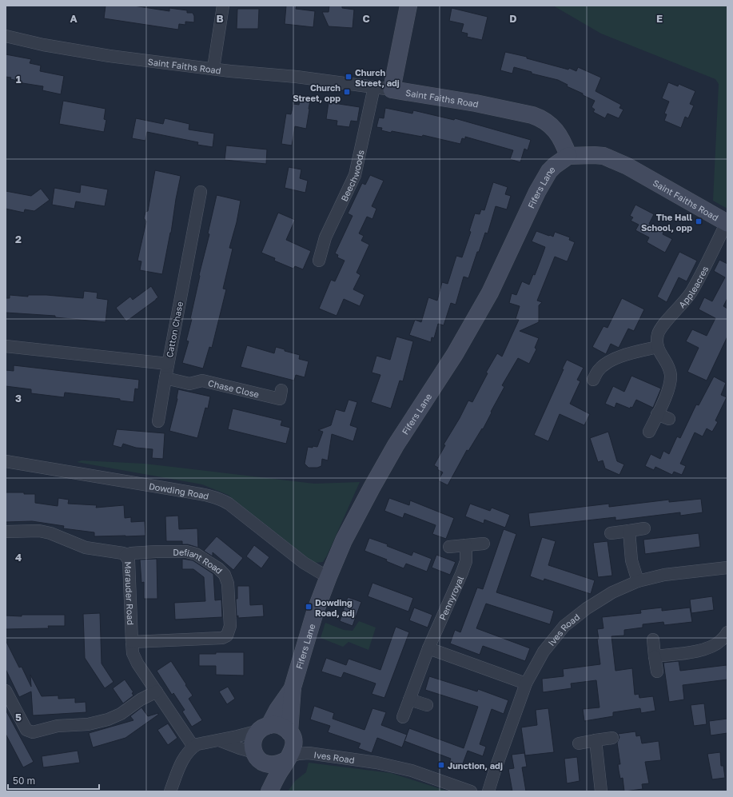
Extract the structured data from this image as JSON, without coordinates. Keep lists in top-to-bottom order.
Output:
{
  "streets": {
    "street": [
      "Saint Faiths Road",
      "Beechwoods",
      "Fifers Lane",
      "Appleacres",
      "Catton Chase",
      "Chase Close",
      "Dowding Road",
      "Defiant Road",
      "Marauder Road",
      "Pennyroyal",
      "Ives Road"
    ]
  },
  "crossings": [
    ["Saint Faiths Road", "Beechwoods"],
    ["Saint Faiths Road", "Fifers Lane"],
    ["Saint Faiths Road", "Appleacres"],
    ["Fifers Lane", "Dowding Road"],
    ["Fifers Lane", "Ives Road"],
    ["Defiant Road", "Marauder Road"]
  ],
  "places": {
    "transit": [
      "Church Street, adj",
      "Church Street, opp",
      "The Hall School, opp",
      "Dowding Road, adj",
      "Junction, adj"
    ]
  },
  "scale_bar": "50 m",
  "grid": {
    "columns": [
      "A",
      "B",
      "C",
      "D",
      "E"
    ],
    "rows": [
      "1",
      "2",
      "3",
      "4",
      "5"
    ]
  }
}
